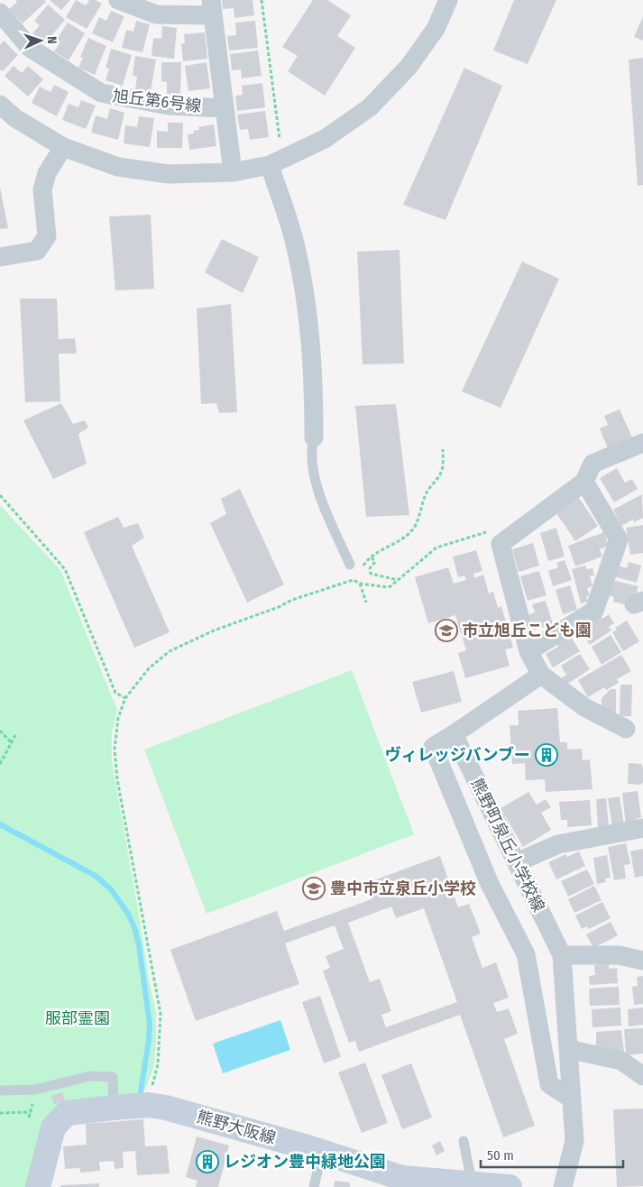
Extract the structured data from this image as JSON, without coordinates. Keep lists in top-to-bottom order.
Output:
{
  "streets": {
    "main road": ["熊野大阪線"],
    "street": ["旭丘第6号線", "熊野町泉丘小学校線"]
  },
  "parks": ["服部霊園"],
  "places": {
    "school or university": ["市立旭丘こども園", "豊中市立泉丘小学校"],
    "building": ["ヴィレッジバンブー", "レジオン豊中緑地公園"]
  },
  "scale_bar": "50 m",
  "north": "right"
}
